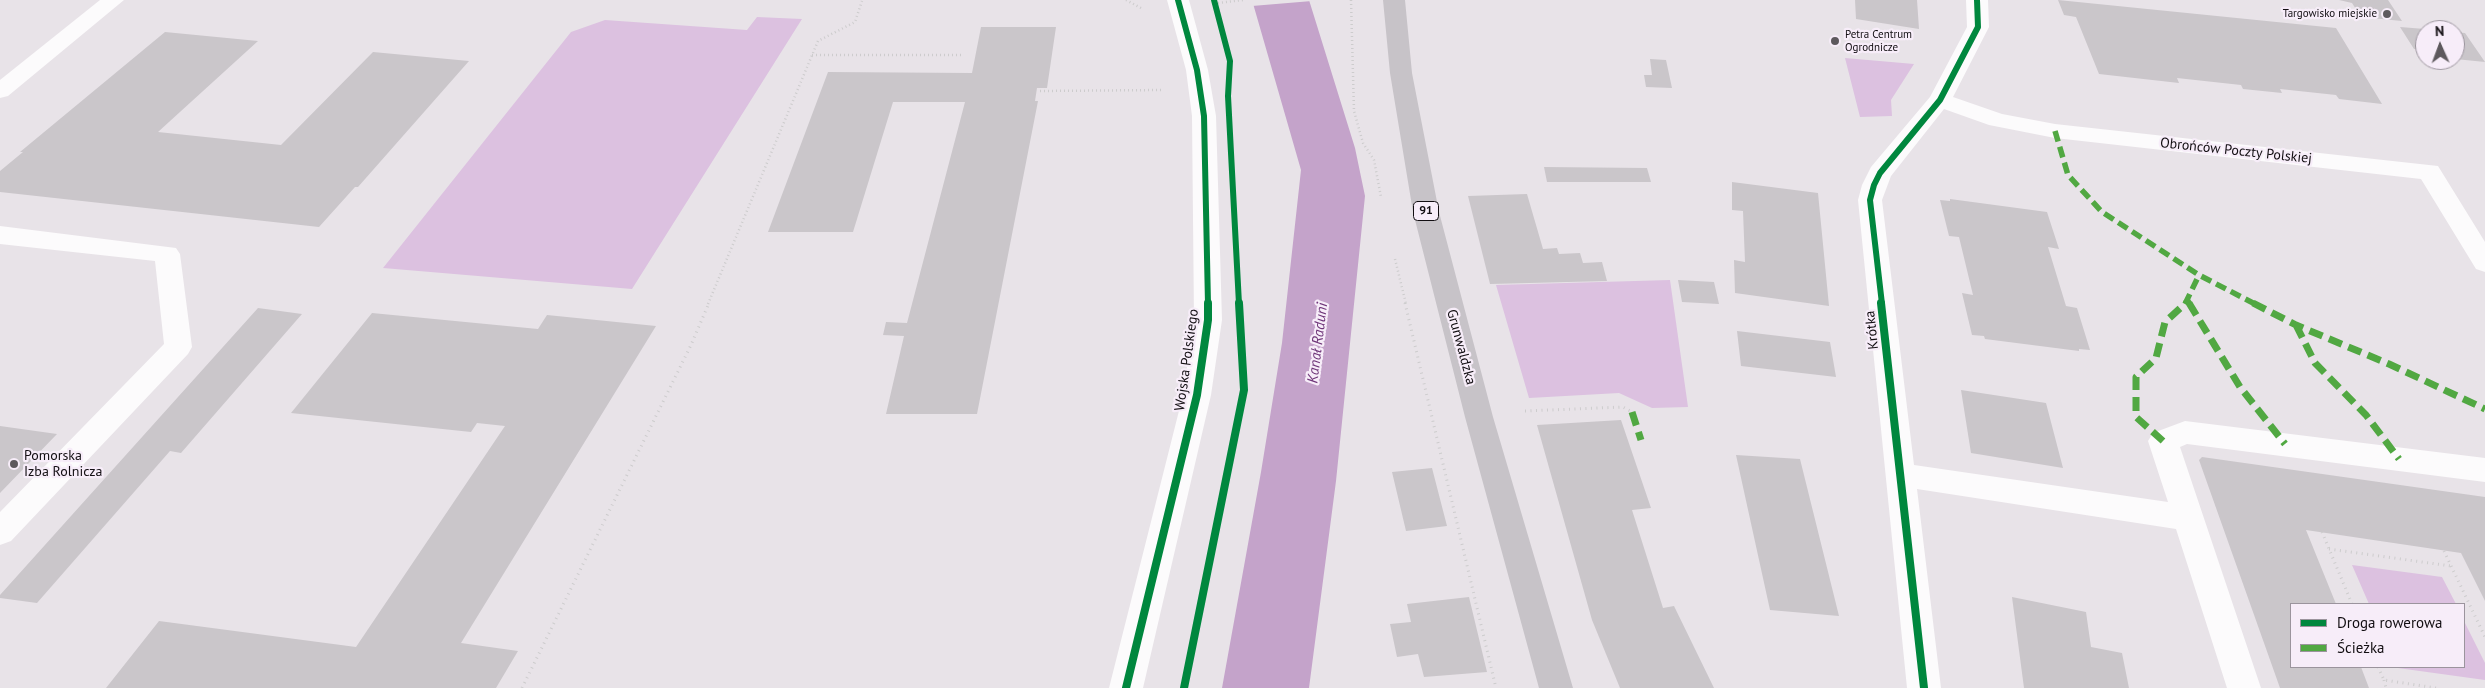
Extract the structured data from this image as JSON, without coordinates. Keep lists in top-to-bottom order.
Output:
{
  "streets": {
    "main road": ["91", "Grunwaldzka"],
    "street": ["Obrońców Poczty Polskiej", "Krótka", "Wojska Polskiego"]
  },
  "crossings": [
    ["Obrońców Poczty Polskiej", "Krótka"]
  ],
  "water": ["Kanał Raduni"],
  "places": ["Targowisko miejskie", "Petra Centrum Ogrodnicze", "Pomorska Izba Rolnicza"],
  "legend": ["Droga rowerowa", "Ścieżka"],
  "north": "top"
}
